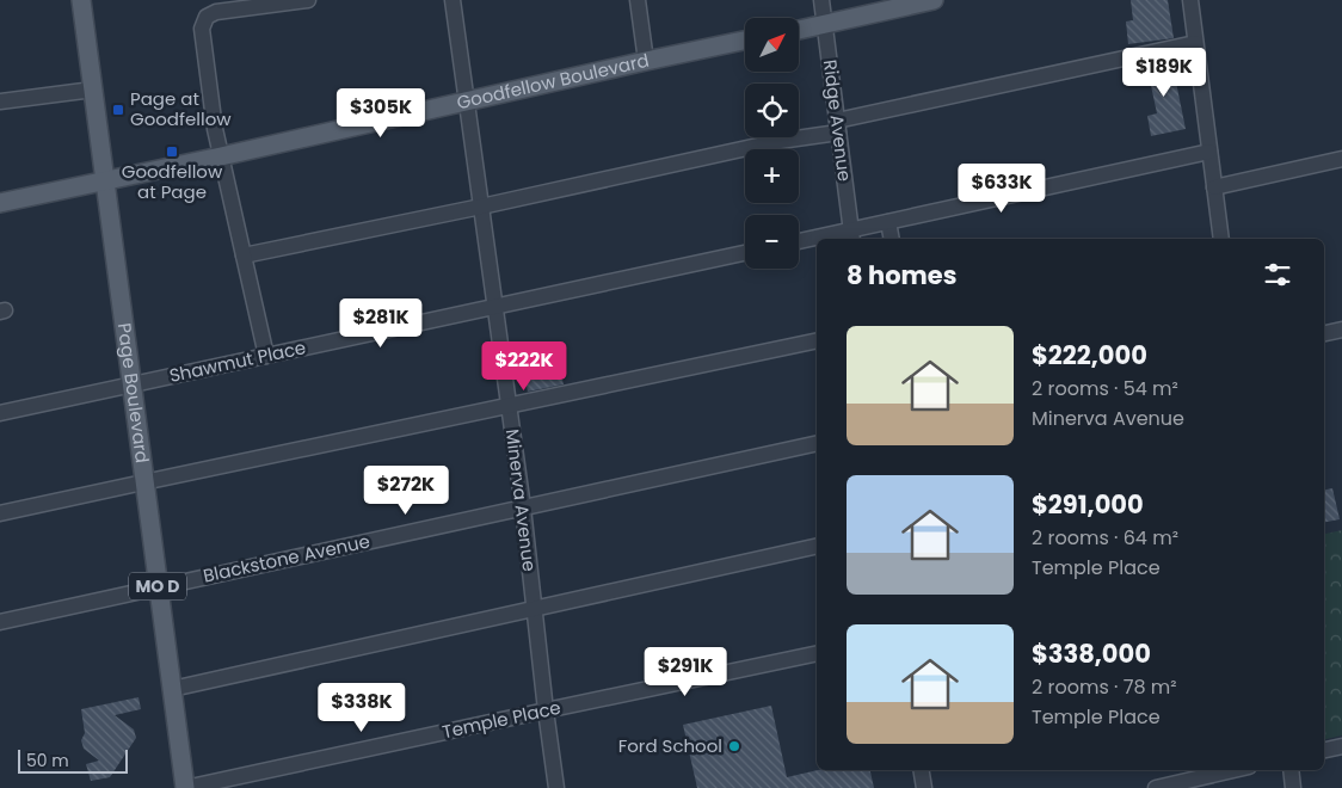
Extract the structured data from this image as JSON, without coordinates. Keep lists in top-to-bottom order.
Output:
{
  "streets": {
    "main road": ["Goodfellow Boulevard", "Page Boulevard", "MO D"],
    "street": [
      "Ridge Avenue",
      "Shawmut Place",
      "Minerva Avenue",
      "Blackstone Avenue",
      "Temple Place"
    ]
  },
  "crossings": [
    ["Goodfellow Boulevard", "Page Boulevard"],
    ["Goodfellow Boulevard", "Minerva Avenue"],
    ["Shawmut Place", "Page Boulevard"],
    ["Shawmut Place", "Minerva Avenue"],
    ["Page Boulevard", "Blackstone Avenue"],
    ["Page Boulevard", "Temple Place"],
    ["Minerva Avenue", "Blackstone Avenue"],
    ["Minerva Avenue", "Temple Place"]
  ],
  "places": {
    "transit": ["Page at Goodfellow", "Goodfellow at Page"],
    "other": ["Ford School"]
  },
  "scale_bar": "50 m",
  "north": "top right",
  "page": {
    "map_buttons": ["+", "−"],
    "price": [
      "$189K",
      "$305K",
      "$633K",
      "$281K",
      "$222K",
      "$272K",
      "$291K",
      "$338K"
    ],
    "heading": "8 homes",
    "list": [
      {
        "name": "$222,000",
        "note": "2 rooms · 54 m² · Minerva Avenue"
      },
      {
        "name": "$291,000",
        "note": "2 rooms · 64 m² · Temple Place"
      },
      {
        "name": "$338,000",
        "note": "2 rooms · 78 m² · Temple Place"
      }
    ],
    "scale": "50 m"
  }
}
